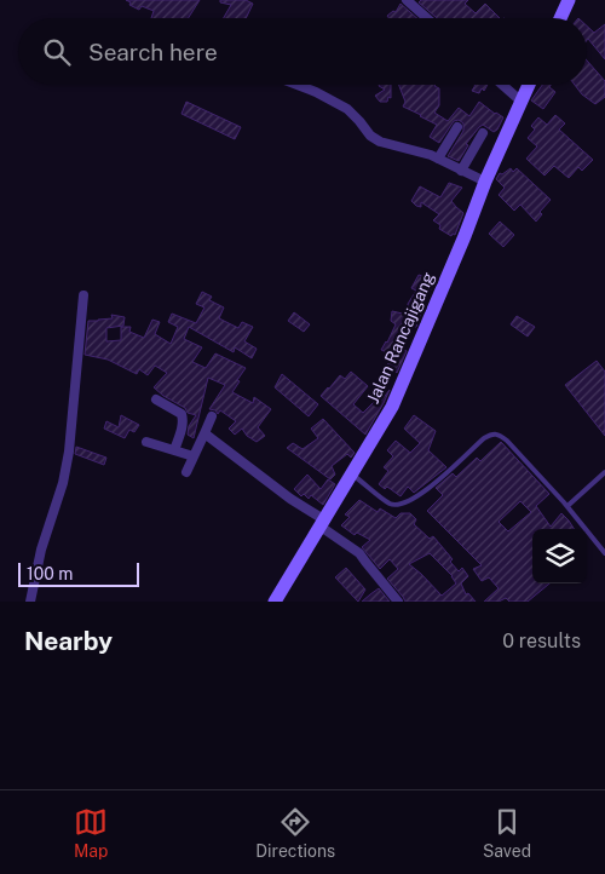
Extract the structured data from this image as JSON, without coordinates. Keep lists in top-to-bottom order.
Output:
{
  "streets": {
    "main road": ["Jalan Rancajigang"]
  },
  "scale_bar": "100 m",
  "page": {
    "search": "Search here",
    "scale": "100 m",
    "heading": ["Nearby", "0 results"],
    "nav": ["Map", "Directions", "Saved"]
  }
}
